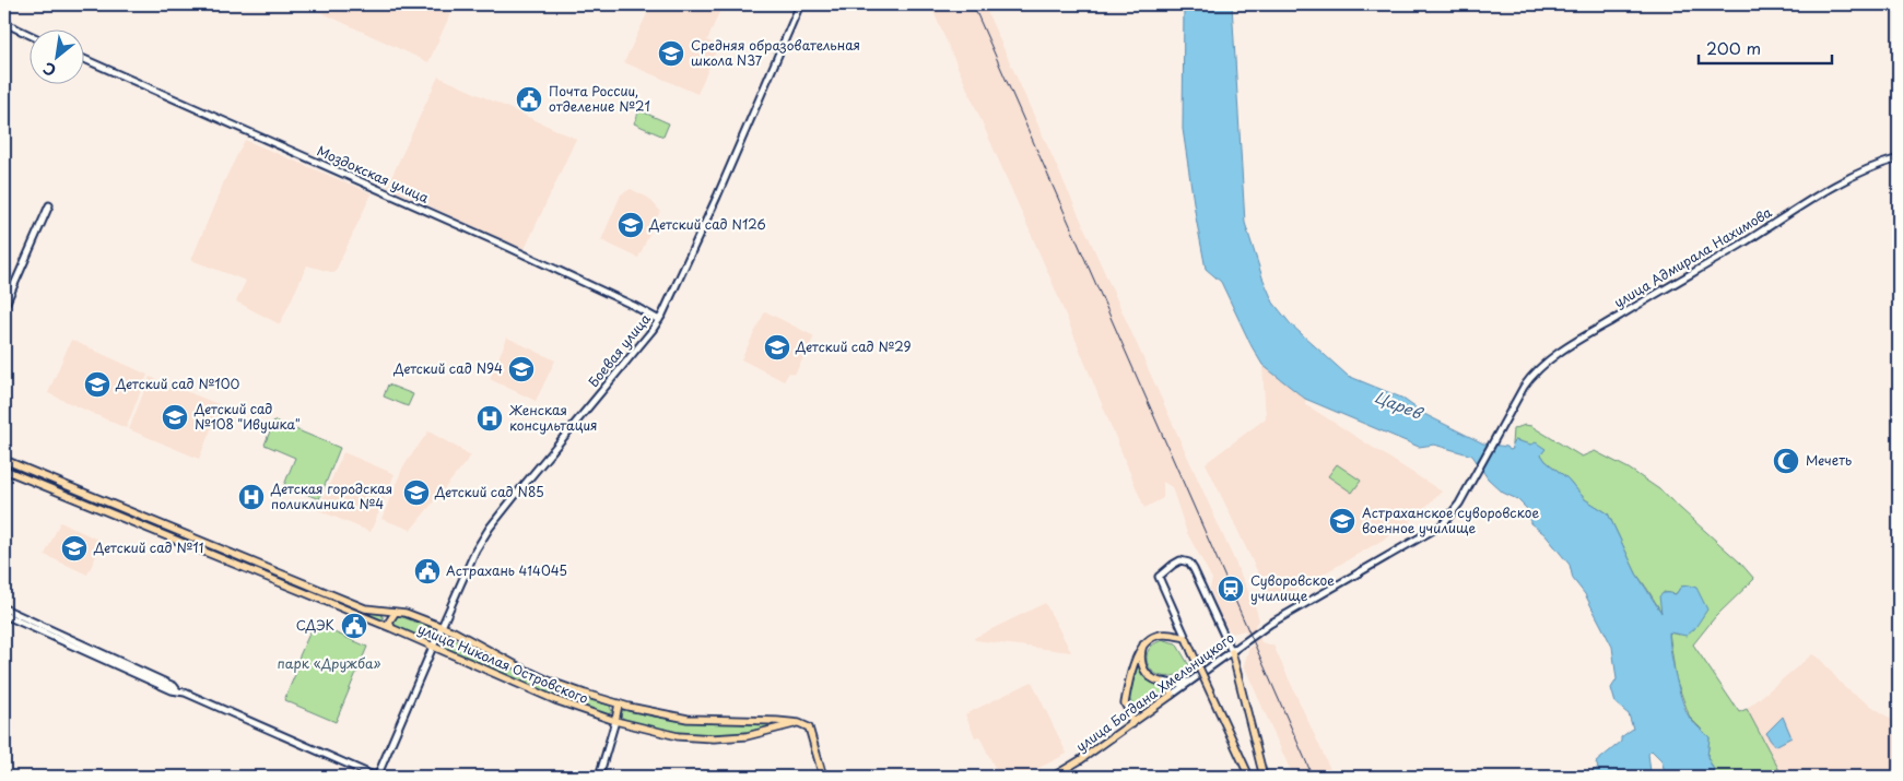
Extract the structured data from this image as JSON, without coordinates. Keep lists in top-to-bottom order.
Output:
{
  "streets": {
    "main road": [
      "Моздокская улица",
      "улица Адмирала Нахимова",
      "Боевая улица",
      "улица Николая Островского",
      "улица Богдана Хмельницкого"
    ]
  },
  "crossings": [
    ["Моздокская улица", "Боевая улица"],
    ["улица Адмирала Нахимова", "улица Богдана Хмельницкого"],
    ["Боевая улица", "улица Николая Островского"]
  ],
  "water": ["Царев"],
  "parks": ["парк «Дружба»"],
  "places": {
    "school or university": [
      "Средняя образовательная школа N37",
      "Детский сад N126",
      "Детский сад №29",
      "Детский сад N94",
      "Детский сад №100",
      "Детский сад №108 \"Ивушка\"",
      "Детский сад N85",
      "Астраханское суворовское военное училище",
      "Детский сад №11"
    ],
    "public building": ["Почта России, отделение №21", "Астрахань 414045", "СДЭК"],
    "hospital": ["Женская консультация", "Детская городская поликлиника №4"],
    "mosque": ["Мечеть"],
    "station": ["Суворовское училище"]
  },
  "scale_bar": "200 m",
  "north": "bottom left"
}
